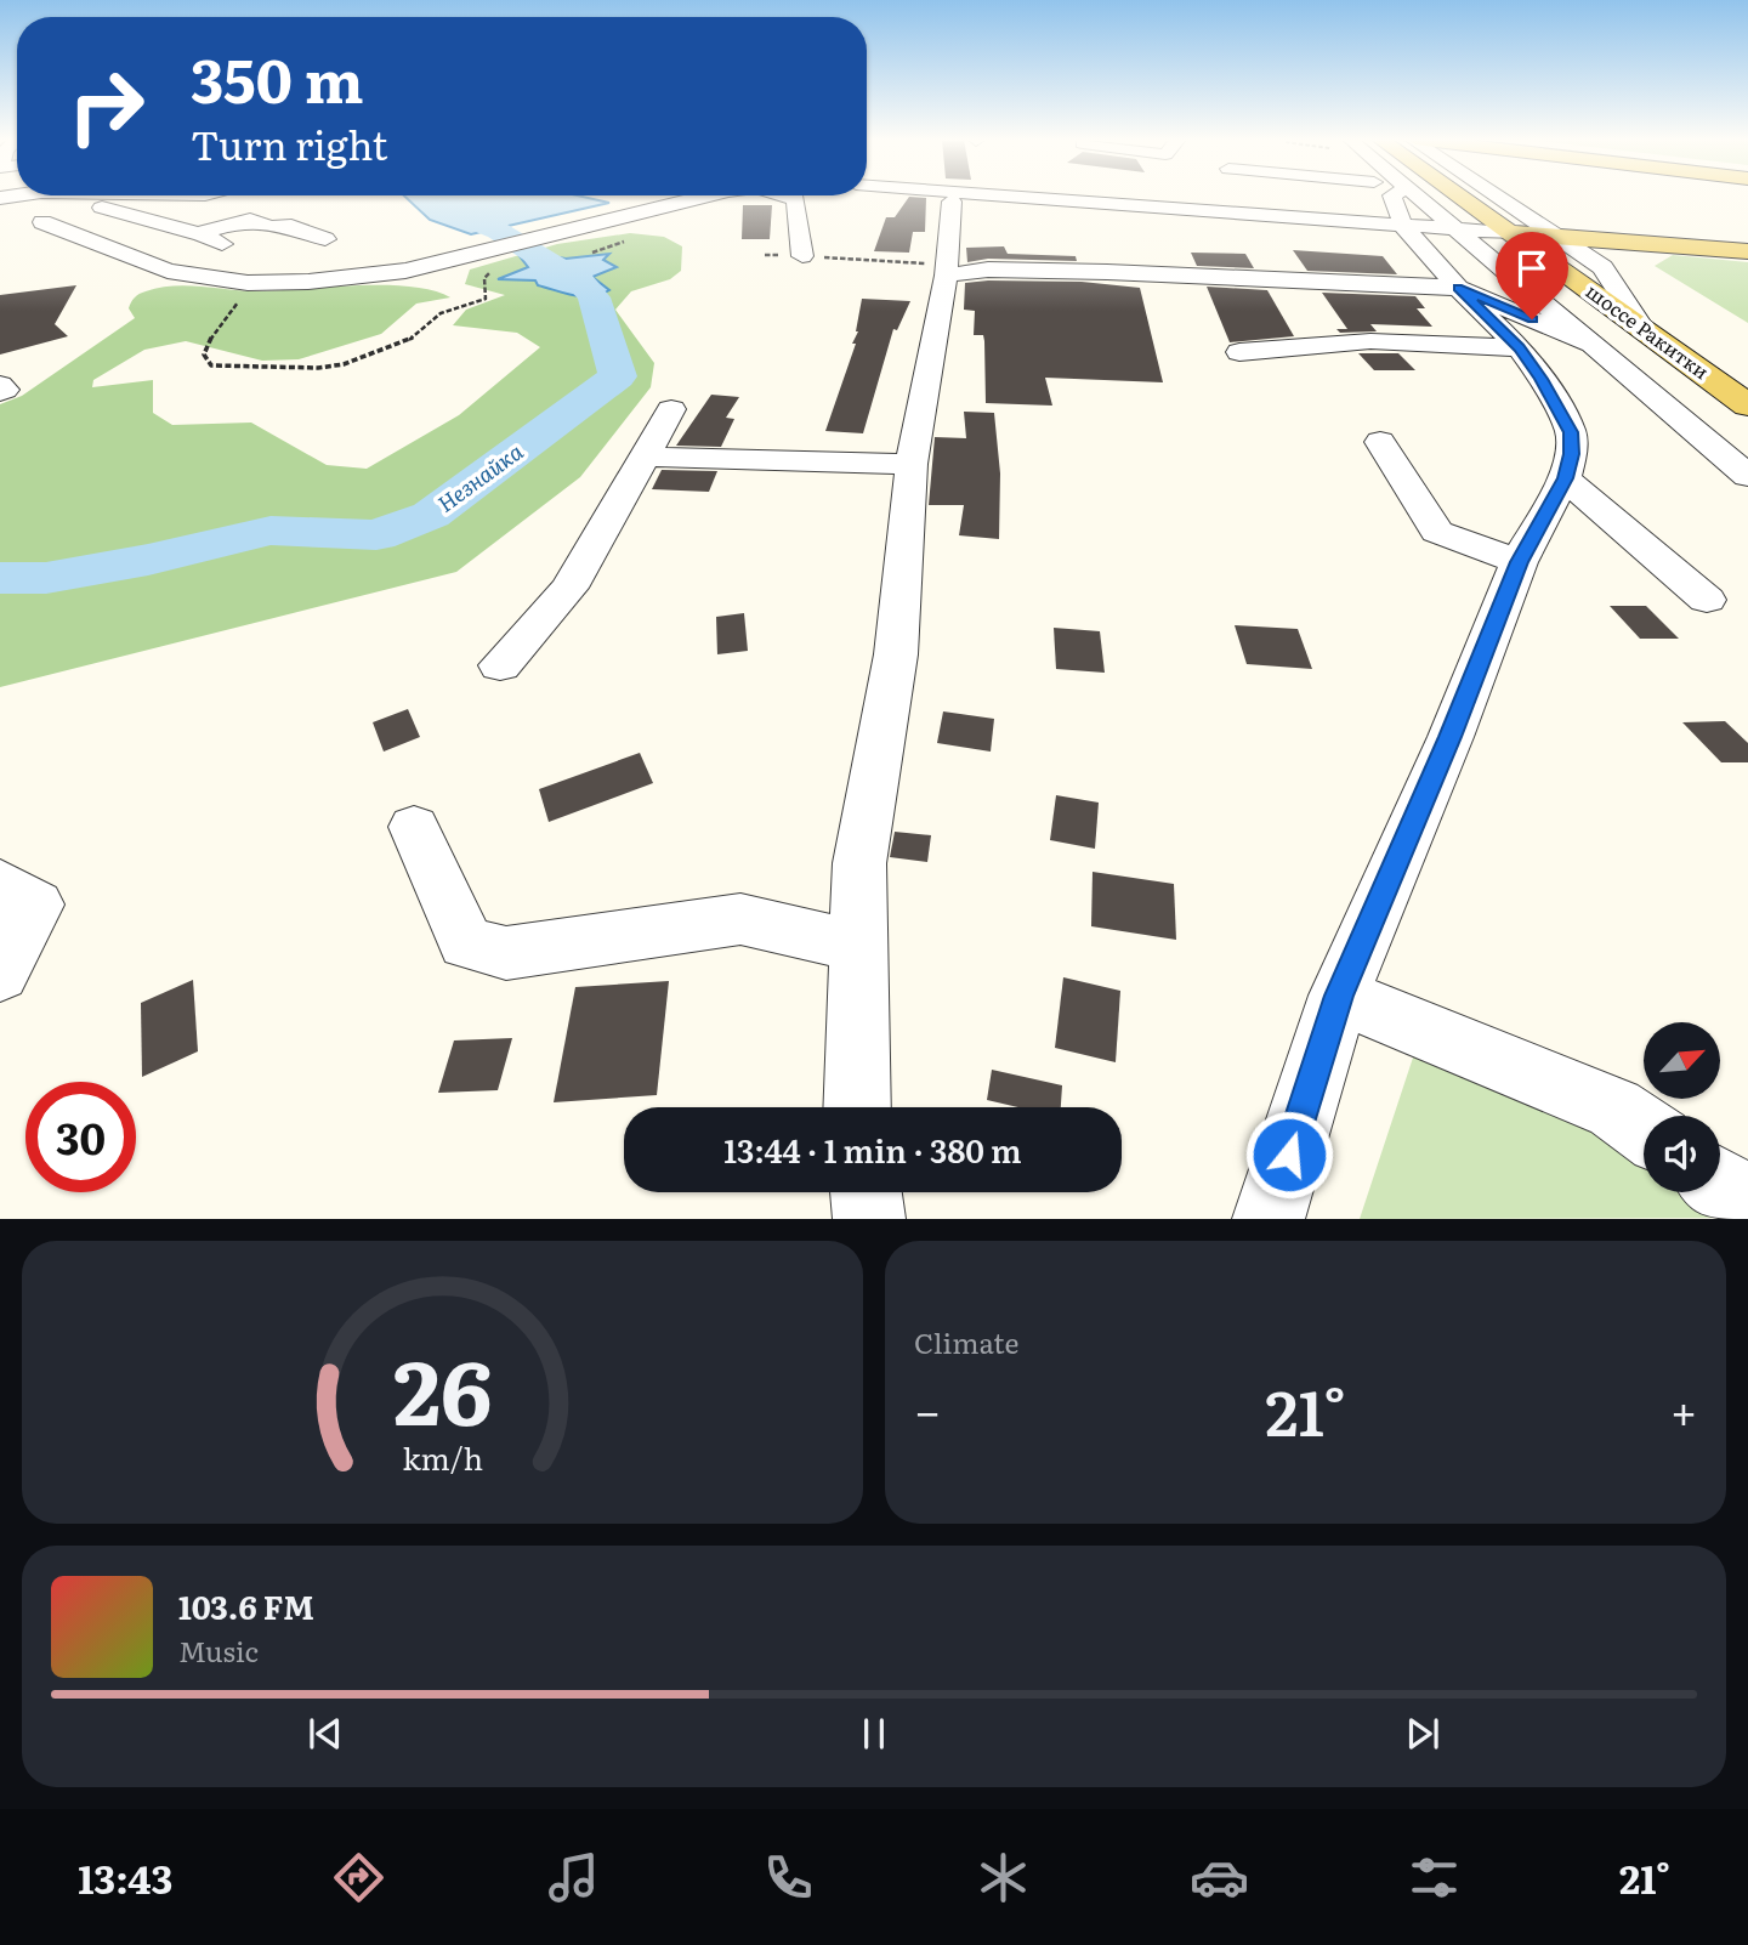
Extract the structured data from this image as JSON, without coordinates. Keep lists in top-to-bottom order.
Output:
{
  "streets": {
    "main road": ["шоссе Ракитки"]
  },
  "water": ["Незнайка"],
  "north": "top right",
  "page": {
    "turn": ["350 m", "Turn right"],
    "limit": "30",
    "trip": "13:44 · 1 min · 380 m",
    "tile": "Climate",
    "heat": ["−", "21°", "+"],
    "song": ["103.6 FM", "Music"],
    "tabs": ["13:43", "21°"],
    "gauge": ["26", "km/h"]
  }
}
